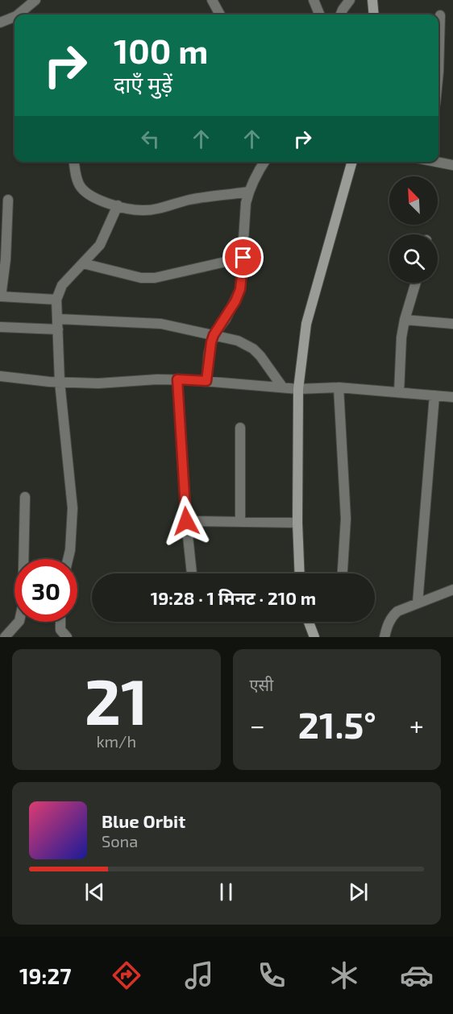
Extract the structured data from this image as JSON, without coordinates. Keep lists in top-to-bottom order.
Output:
{
  "north": "top left",
  "page": {
    "turn": ["100 m", "दाएँ मुड़ें"],
    "limit": "30",
    "trip": "19:28 · 1 मिनट · 210 m",
    "tile": [
      ["21", "km/h"],
      "एसी"
    ],
    "heat": ["−", "21.5°", "+"],
    "song": ["Blue Orbit", "Sona"],
    "tabs": "19:27"
  }
}
